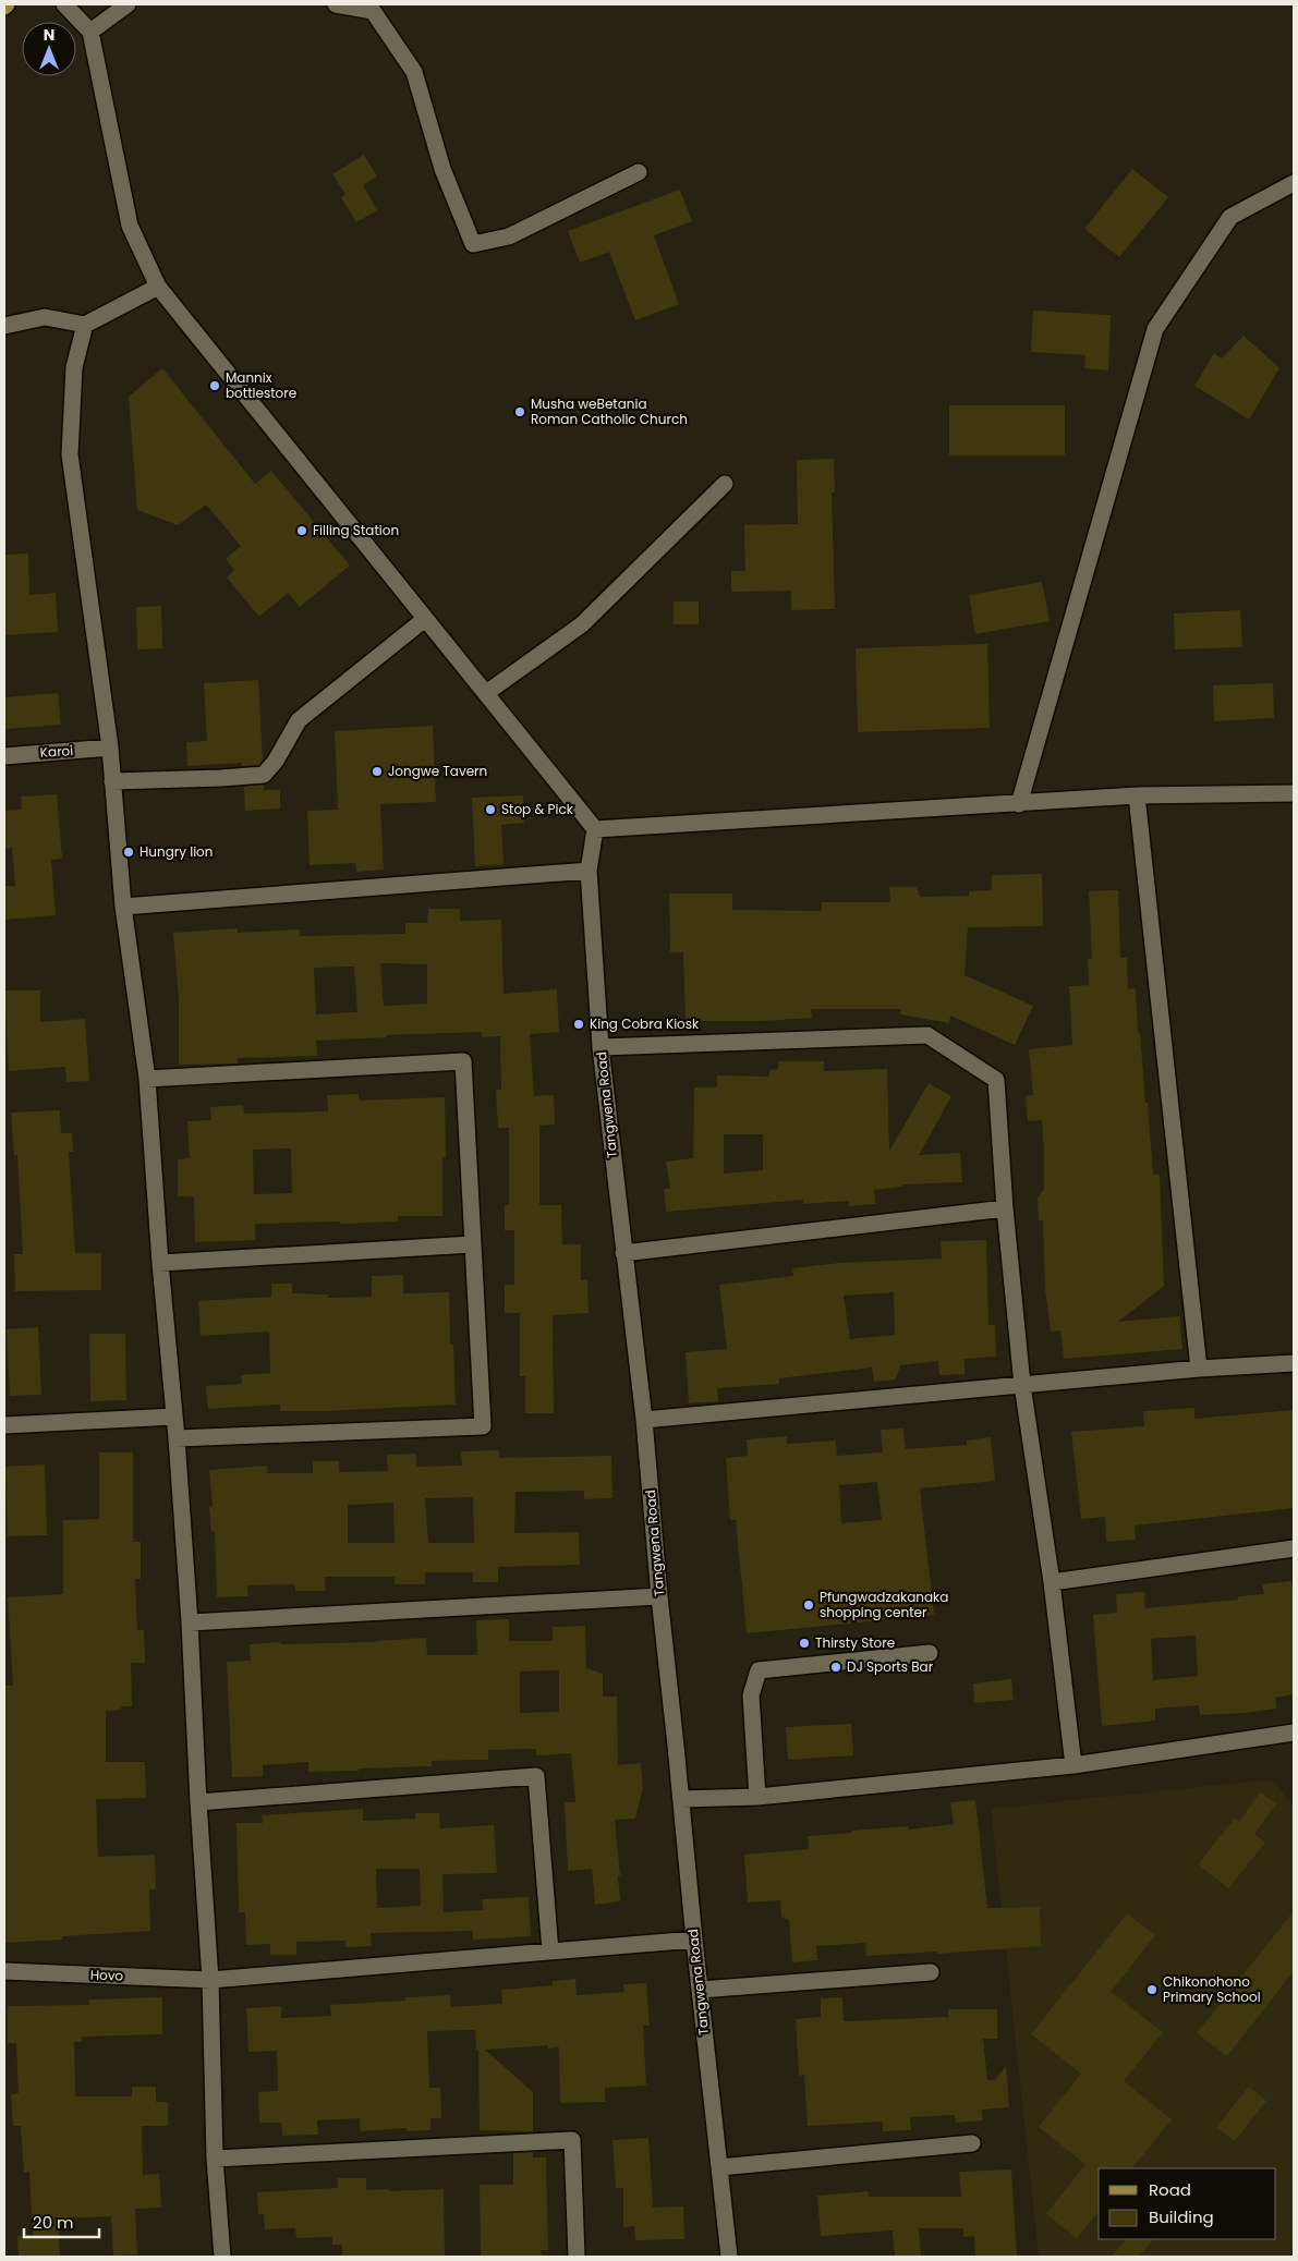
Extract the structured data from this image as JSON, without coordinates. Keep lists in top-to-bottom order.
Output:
{
  "streets": {
    "street": ["Karoi", "Tangwena Road", "Hovo"]
  },
  "crossings": [
    ["Tangwena Road", "Hovo"]
  ],
  "places": [
    "Mannix bottlestore",
    "Musha weBetania Roman Catholic Church",
    "Filling Station",
    "Jongwe Tavern",
    "Stop & Pick",
    "Hungry lion",
    "King Cobra Kiosk",
    "Pfungwadzakanaka shopping center",
    "Thirsty Store",
    "DJ Sports Bar",
    "Chikonohono Primary School"
  ],
  "legend": ["Road", "Building"],
  "scale_bar": "20 m",
  "north": "top"
}
